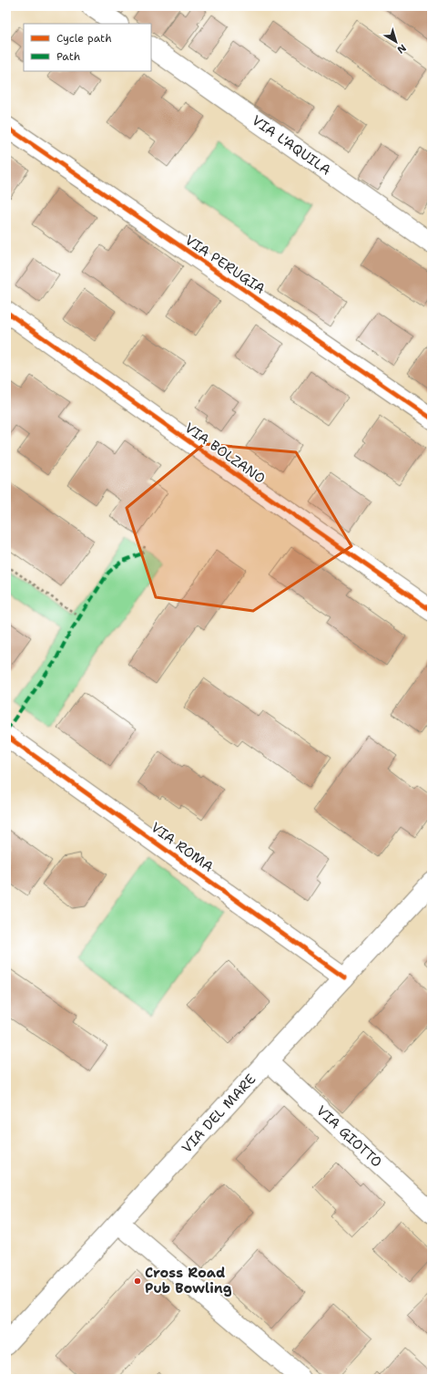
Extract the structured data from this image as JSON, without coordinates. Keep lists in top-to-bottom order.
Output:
{
  "streets": {
    "street": [
      "VIA L'AQUILA",
      "VIA PERUGIA",
      "VIA BOLZANO",
      "VIA ROMA",
      "VIA DEL MARE",
      "VIA GIOTTO"
    ]
  },
  "crossings": [
    ["VIA ROMA", "VIA DEL MARE"],
    ["VIA DEL MARE", "VIA GIOTTO"]
  ],
  "places": ["Cross Road Pub Bowling"],
  "legend": ["Cycle path", "Path"],
  "north": "bottom right"
}
